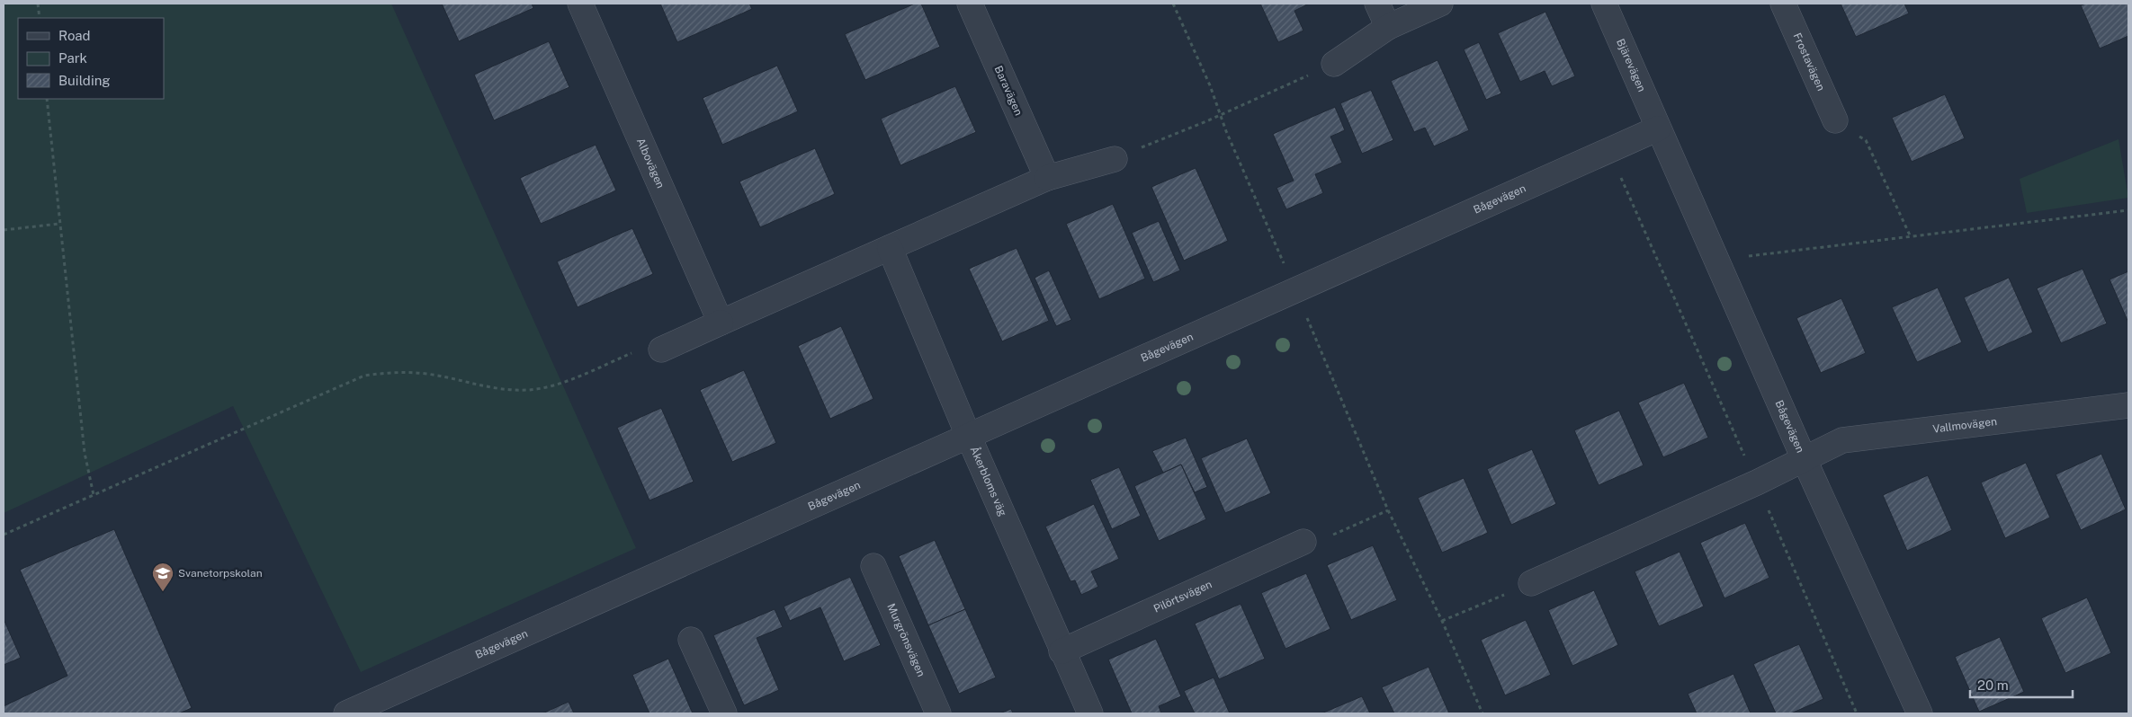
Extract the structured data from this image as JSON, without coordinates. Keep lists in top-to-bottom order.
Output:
{
  "streets": {
    "street": [
      "Frostavägen",
      "Bjärevägen",
      "Baravägen",
      "Albovägen",
      "Bågevägen",
      "Vallmovägen",
      "Åkerbloms väg",
      "Pilörtsvägen",
      "Murgrönsvägen"
    ]
  },
  "crossings": [
    ["Bjärevägen", "Bågevägen"],
    ["Bågevägen", "Vallmovägen"],
    ["Bågevägen", "Åkerbloms väg"],
    ["Åkerbloms väg", "Pilörtsvägen"]
  ],
  "places": {
    "school or university": ["Svanetorpskolan"]
  },
  "legend": ["Road", "Park", "Building"],
  "scale_bar": "20 m"
}
